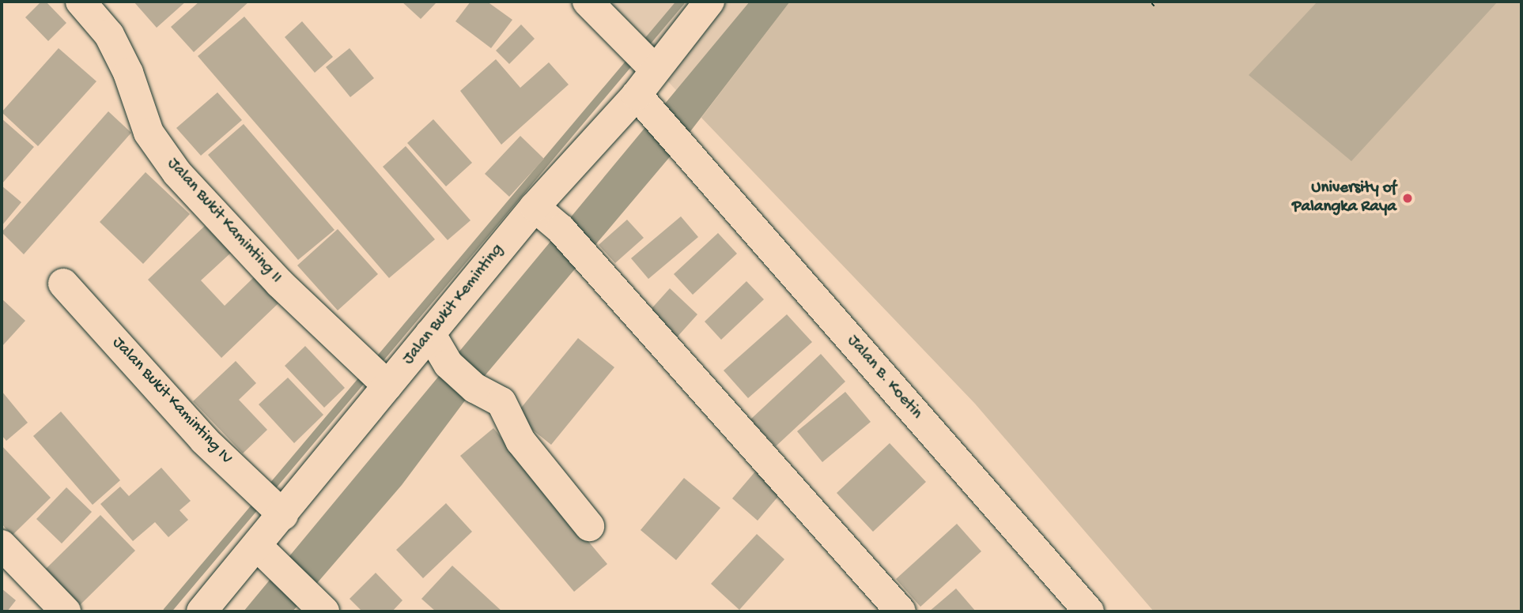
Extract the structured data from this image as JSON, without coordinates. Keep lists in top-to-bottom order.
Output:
{
  "streets": {
    "street": [
      "Jalan Bukit Kaminting II",
      "Jalan Bukit Keminting",
      "Jalan B. Koetin",
      "Jalan Bukit Kaminting IV"
    ]
  },
  "crossings": [
    ["Jalan Bukit Kaminting II", "Jalan Bukit Keminting"],
    ["Jalan Bukit Keminting", "Jalan B. Koetin"],
    ["Jalan Bukit Keminting", "Jalan Bukit Kaminting IV"]
  ],
  "places": ["University of Palangka Raya"]
}
